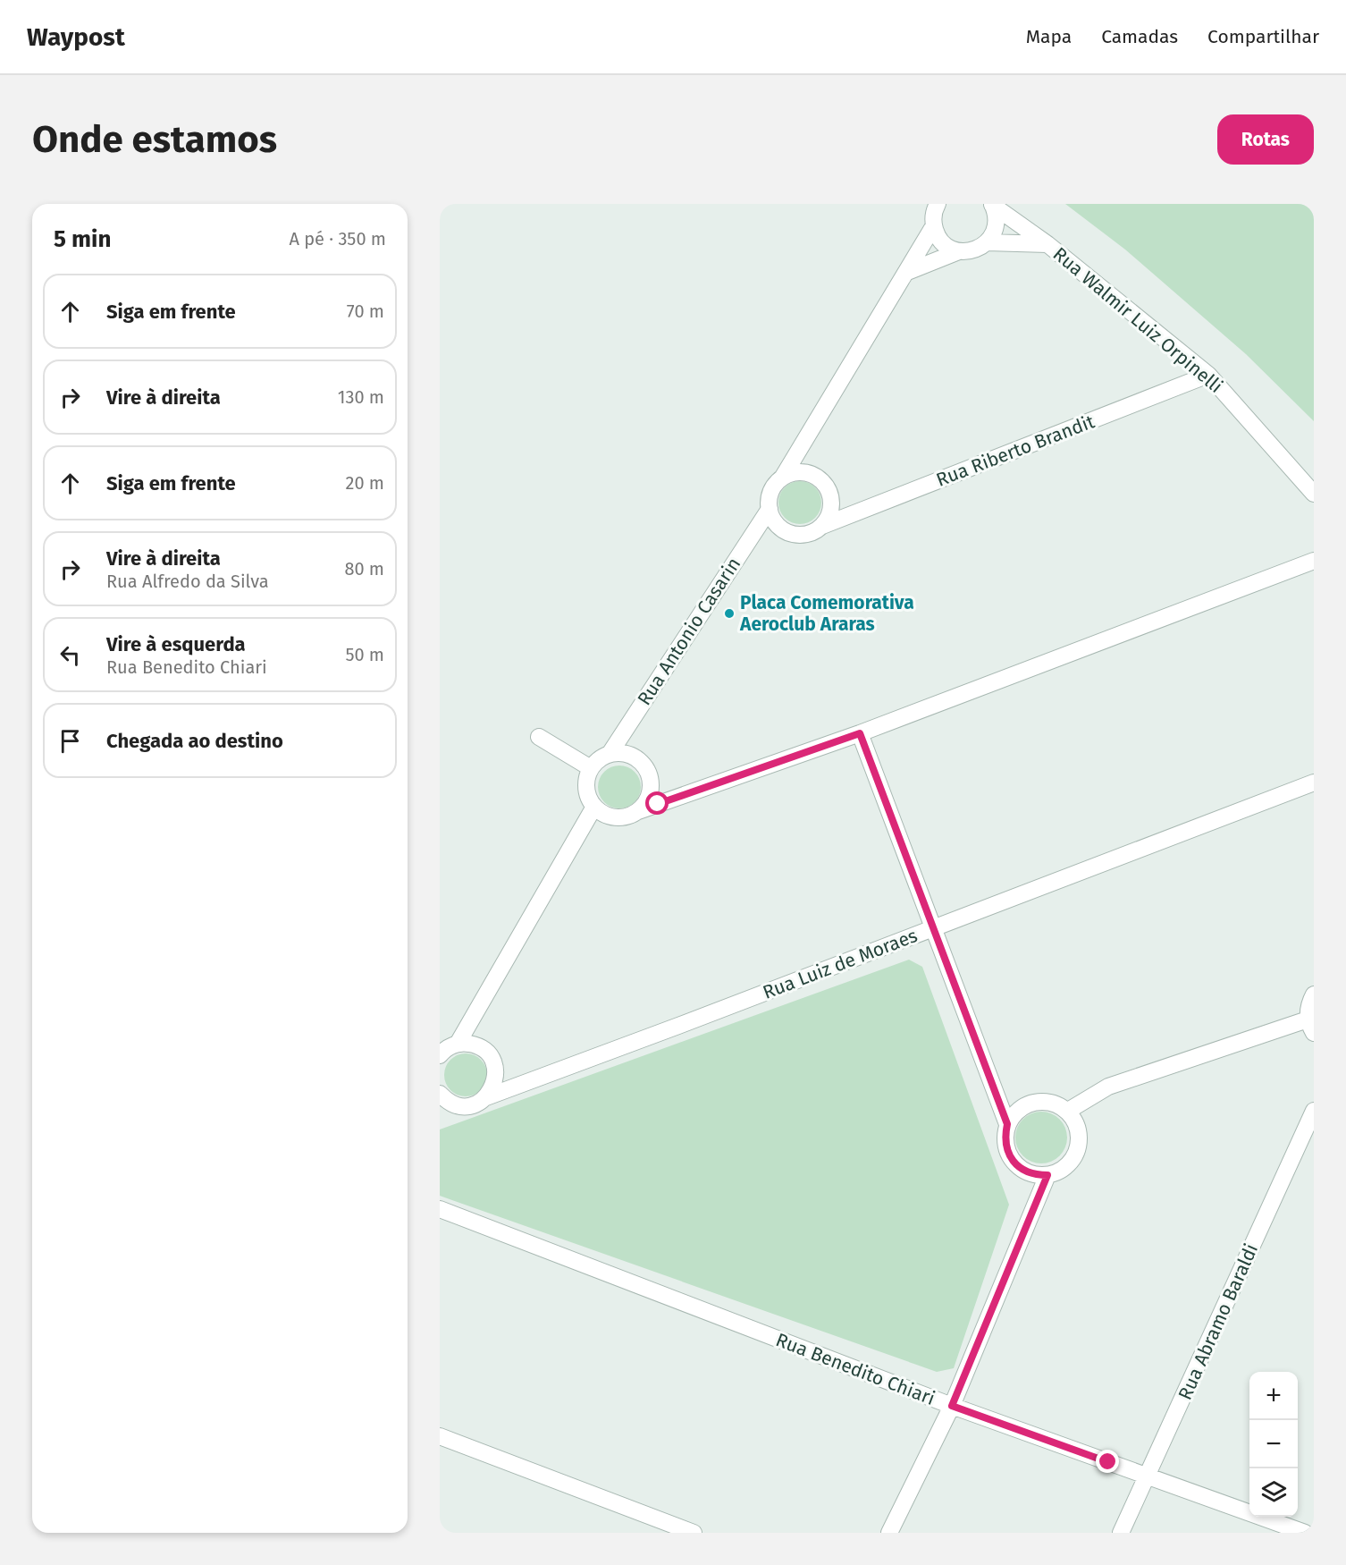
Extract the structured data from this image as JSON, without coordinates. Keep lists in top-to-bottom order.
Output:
{
  "streets": {
    "street": [
      "Rua Walmir Luiz Orpinelli",
      "Rua Riberto Brandit",
      "Rua Antonio Casarin",
      "Rua Luiz de Moraes",
      "Rua Abramo Baraldi",
      "Rua Benedito Chiari"
    ]
  },
  "crossings": [
    ["Rua Walmir Luiz Orpinelli", "Rua Riberto Brandit"],
    ["Rua Riberto Brandit", "Rua Antonio Casarin"],
    ["Rua Abramo Baraldi", "Rua Benedito Chiari"]
  ],
  "places": ["Placa Comemorativa Aeroclub Araras"],
  "page": {
    "header": "Waypost",
    "nav": ["Mapa", "Camadas", "Compartilhar"],
    "buttons": "Rotas",
    "title": "Onde estamos",
    "heading": ["5 min", "A pé · 350 m"],
    "list": [
      ["Siga em frente", "70 m"],
      ["Vire à direita", "130 m"],
      ["Siga em frente", "20 m"],
      ["Vire à direita", "Rua Alfredo da Silva", "80 m"],
      ["Vire à esquerda", "Rua Benedito Chiari", "50 m"],
      "Chegada ao destino"
    ],
    "map_buttons": ["+", "−"]
  }
}
